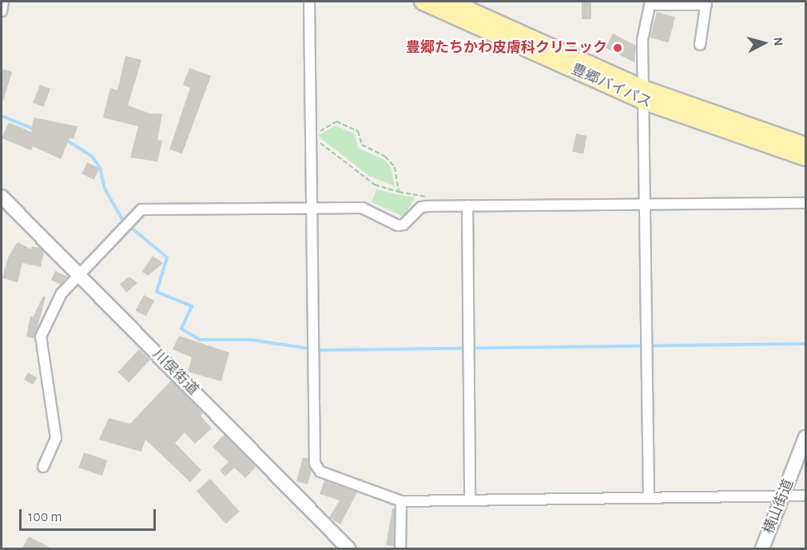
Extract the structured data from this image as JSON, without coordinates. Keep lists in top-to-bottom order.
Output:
{
  "streets": {
    "main road": ["豊郷バイパス", "川俣街道", "横山街道"]
  },
  "places": ["豊郷たちかわ皮膚科クリニック"],
  "scale_bar": "100 m",
  "north": "right"
}
